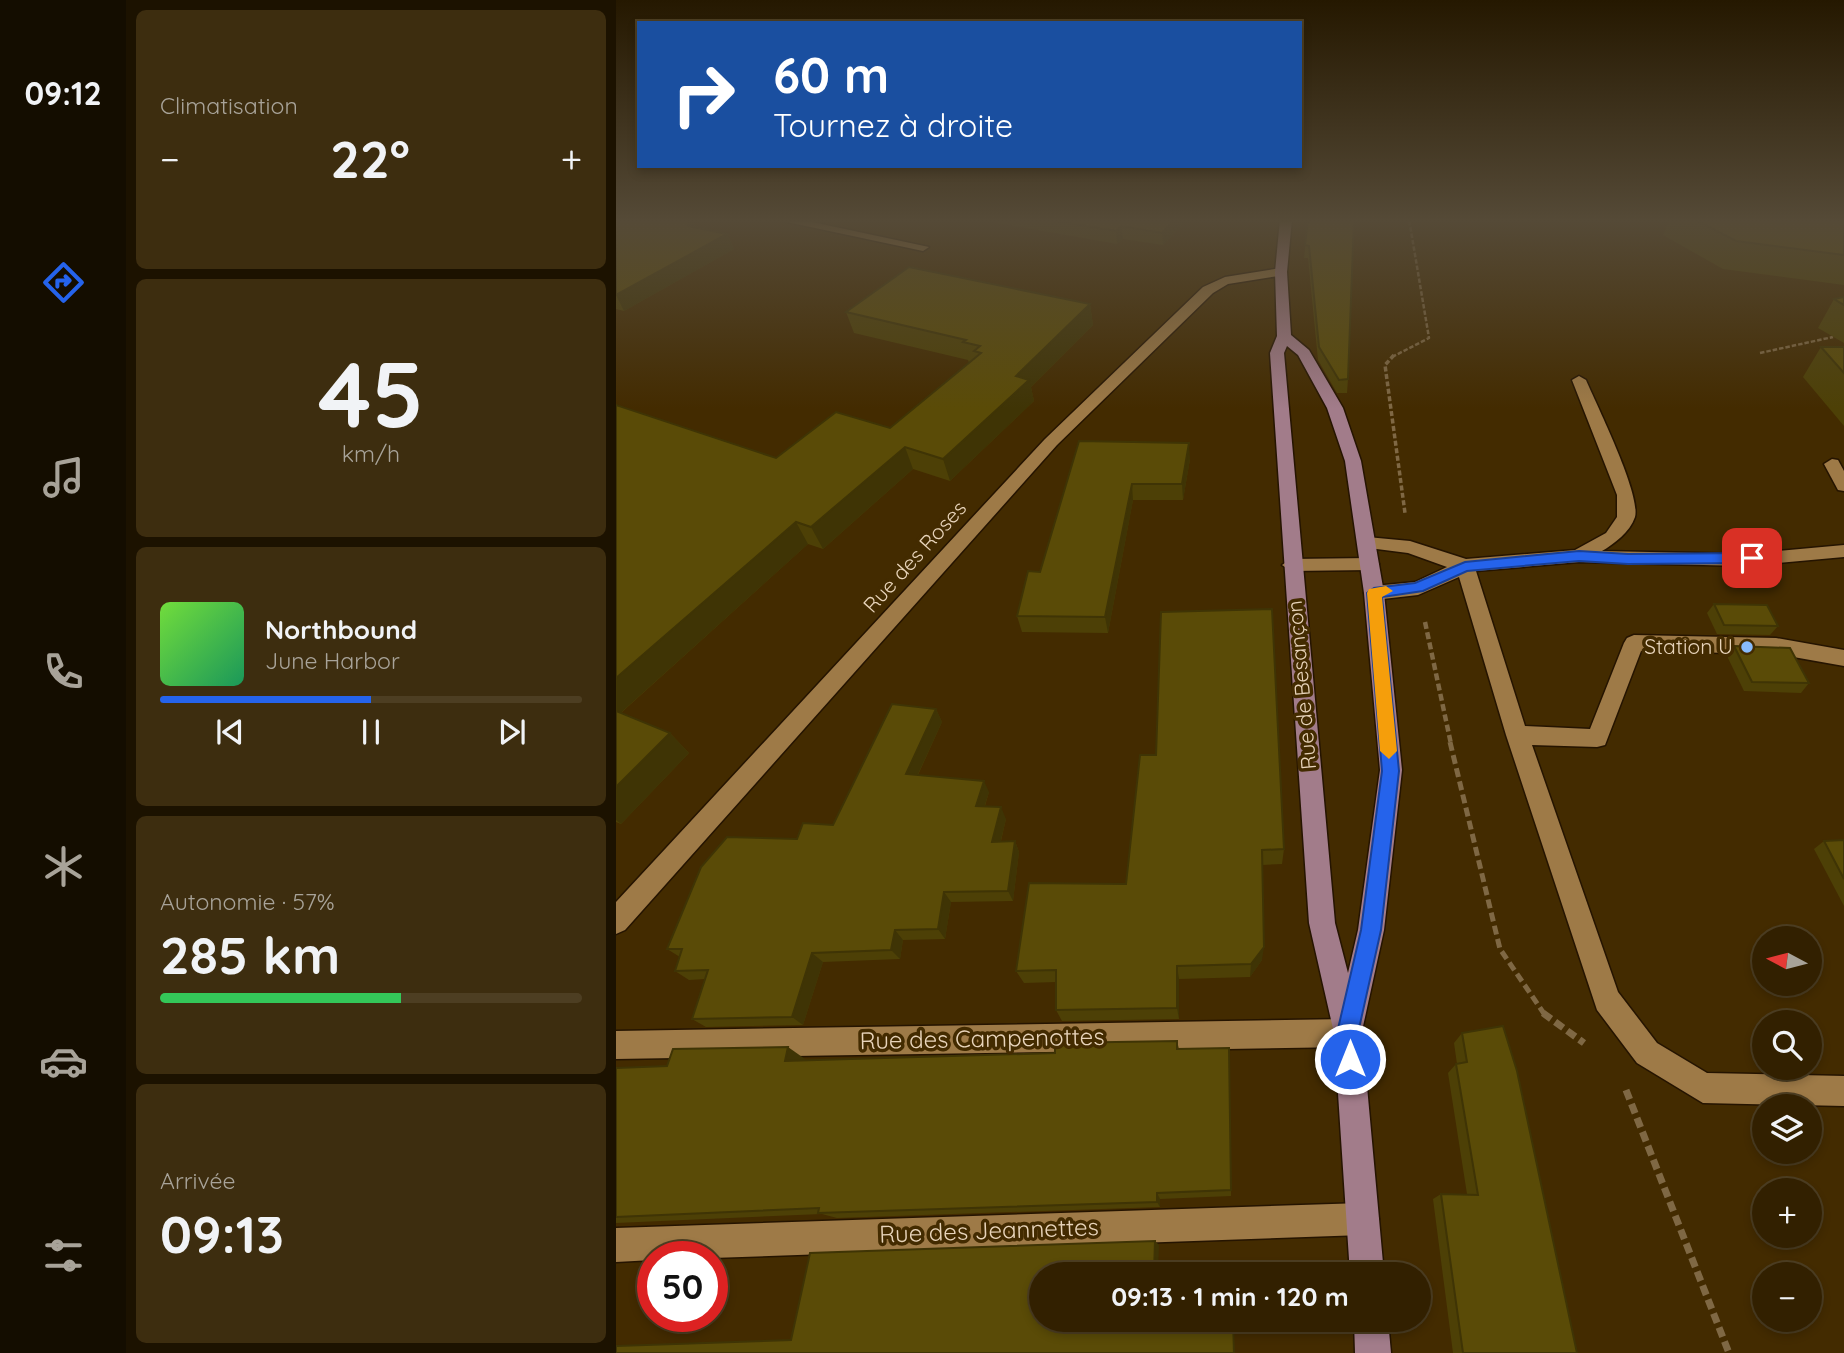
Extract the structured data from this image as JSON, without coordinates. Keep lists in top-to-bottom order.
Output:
{
  "streets": {
    "main road": ["Rue de Besançon"],
    "street": ["Rue des Roses", "Rue des Campenottes", "Rue des Jeannettes"]
  },
  "crossings": [
    ["Rue de Besançon", "Rue des Campenottes"],
    ["Rue de Besançon", "Rue des Jeannettes"]
  ],
  "places": ["Station U"],
  "north": "left",
  "page": {
    "tabs": "09:12",
    "tile": [
      "Climatisation",
      ["45", "km/h"],
      ["Autonomie · 57%", "285 km"],
      ["Arrivée", "09:13"]
    ],
    "turn": ["60 m", "Tournez à droite"],
    "heat": ["−", "22°", "+"],
    "song": ["Northbound", "June Harbor"],
    "map_buttons": ["+", "−"],
    "limit": "50",
    "trip": "09:13 · 1 min · 120 m"
  }
}
